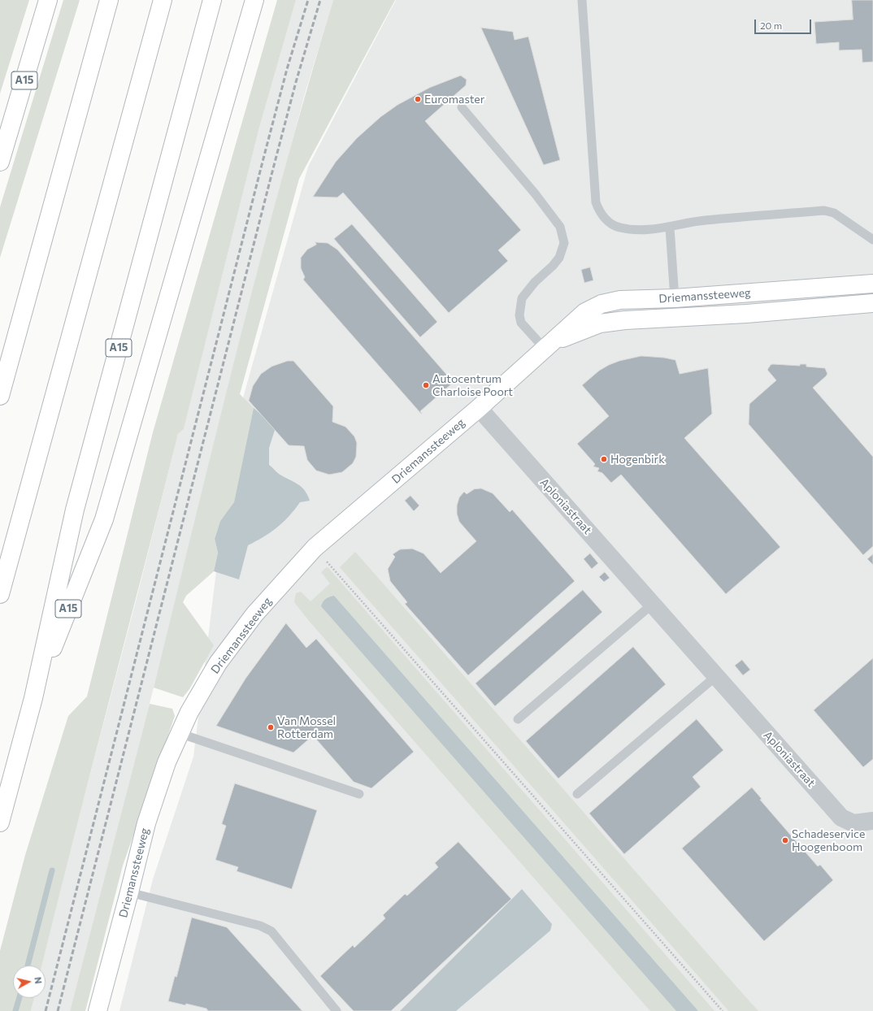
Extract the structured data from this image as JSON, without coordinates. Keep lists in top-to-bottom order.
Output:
{
  "streets": {
    "main road": ["A15", "Driemanssteeweg"],
    "street": ["Aploniastraat"]
  },
  "crossings": [
    ["Driemanssteeweg", "Aploniastraat"]
  ],
  "places": [
    "Euromaster",
    "Autocentrum Charloise Poort",
    "Hogenbirk",
    "Van Mossel Rotterdam",
    "Schadeservice Hoogenboom"
  ],
  "scale_bar": "20 m",
  "north": "right"
}
